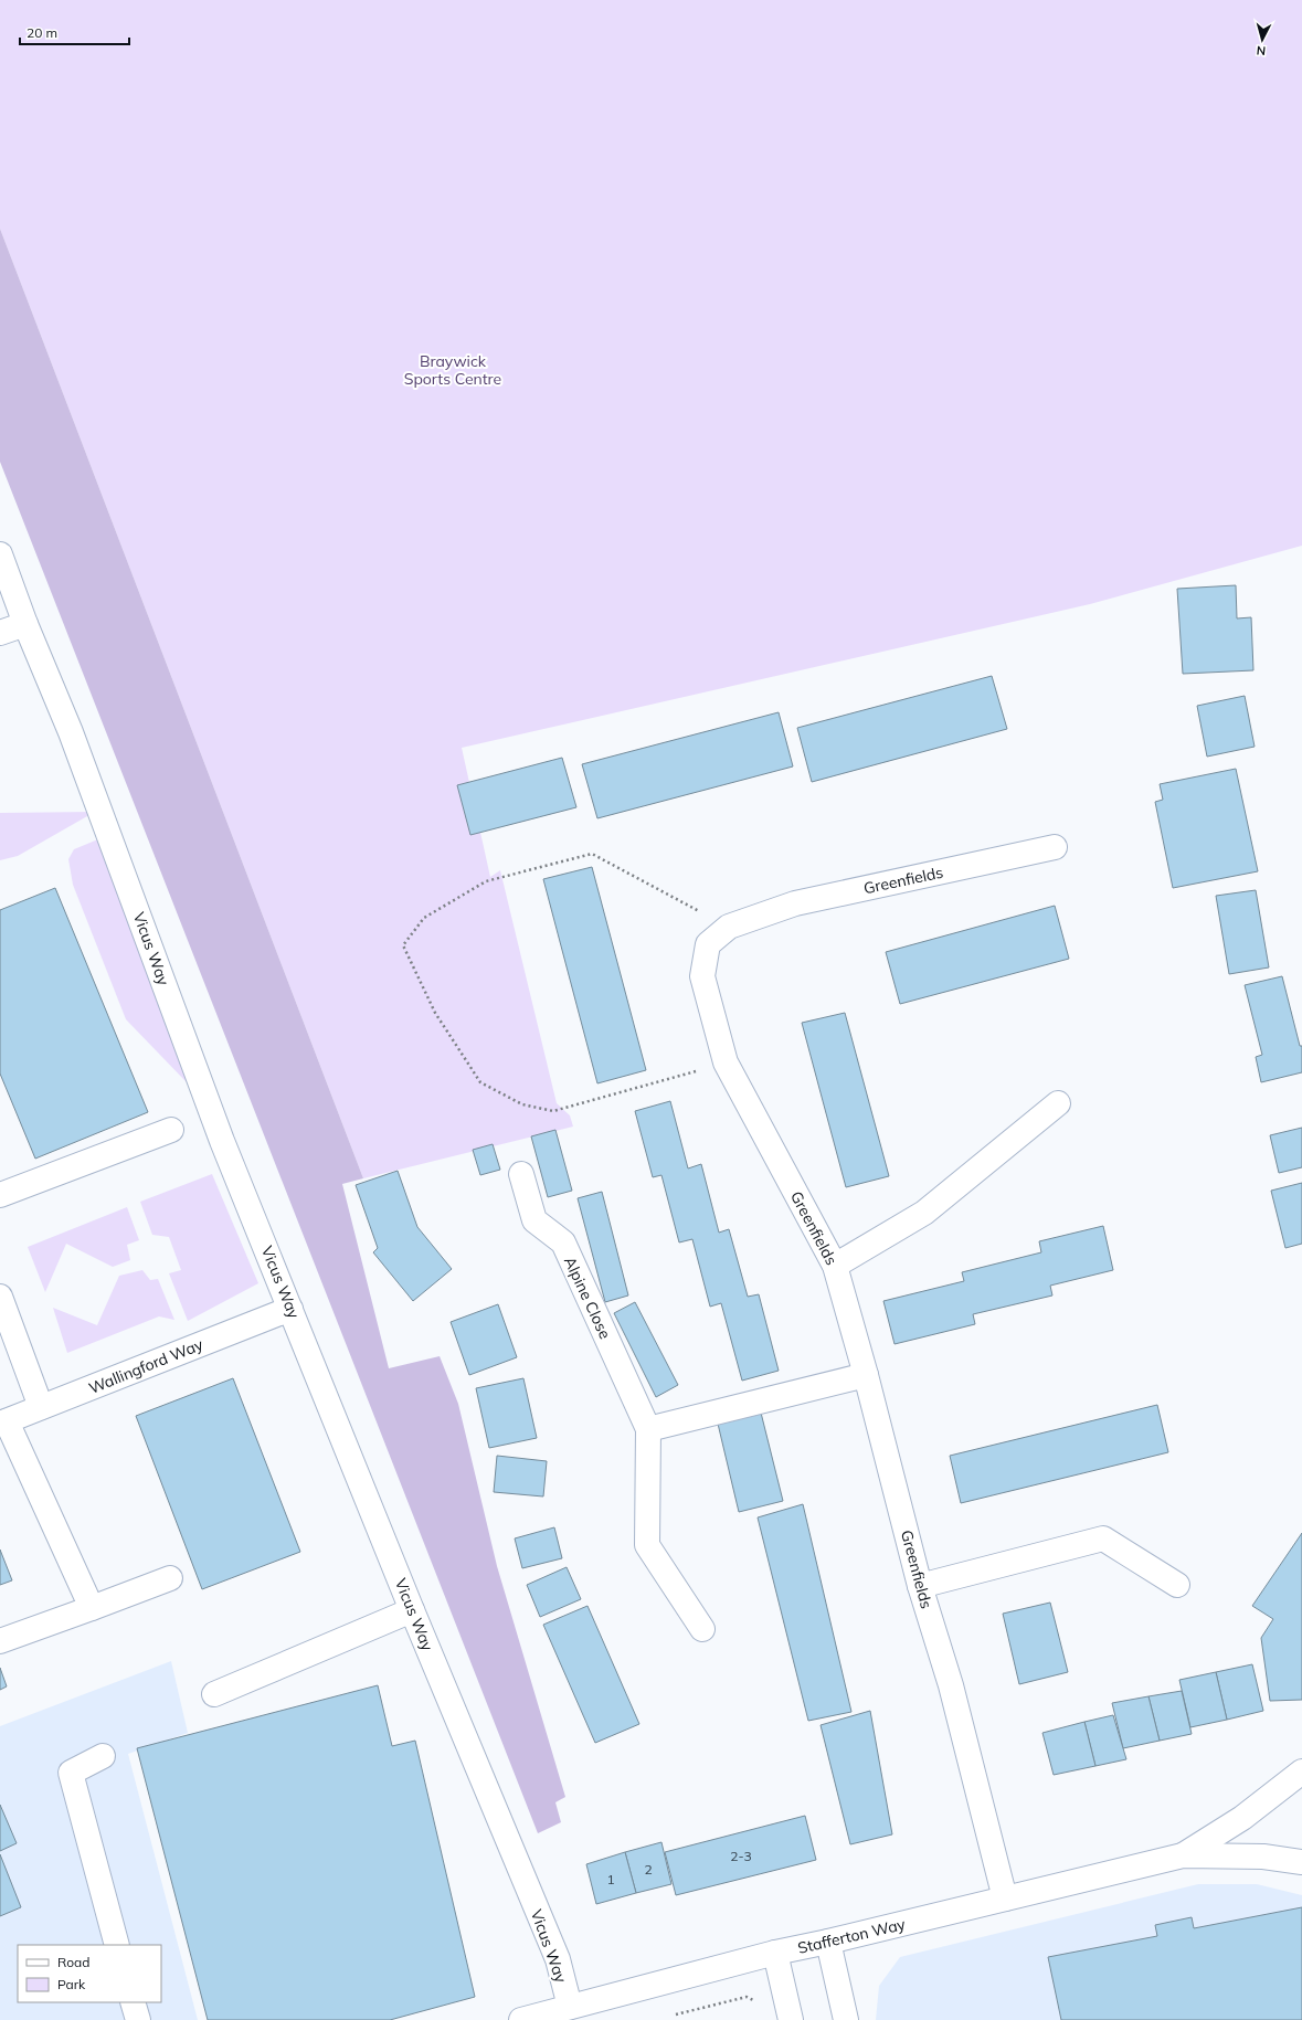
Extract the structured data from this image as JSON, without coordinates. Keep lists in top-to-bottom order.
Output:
{
  "streets": {
    "street": [
      "Greenfields",
      "Vicus Way",
      "Alpine Close",
      "Wallingford Way",
      "Stafferton Way"
    ]
  },
  "crossings": [
    ["Greenfields", "Stafferton Way"],
    ["Vicus Way", "Wallingford Way"],
    ["Vicus Way", "Stafferton Way"]
  ],
  "parks": ["Braywick Sports Centre"],
  "house_numbers": ["2-3", "2", "1"],
  "legend": ["Road", "Park"],
  "scale_bar": "20 m",
  "north": "bottom"
}
